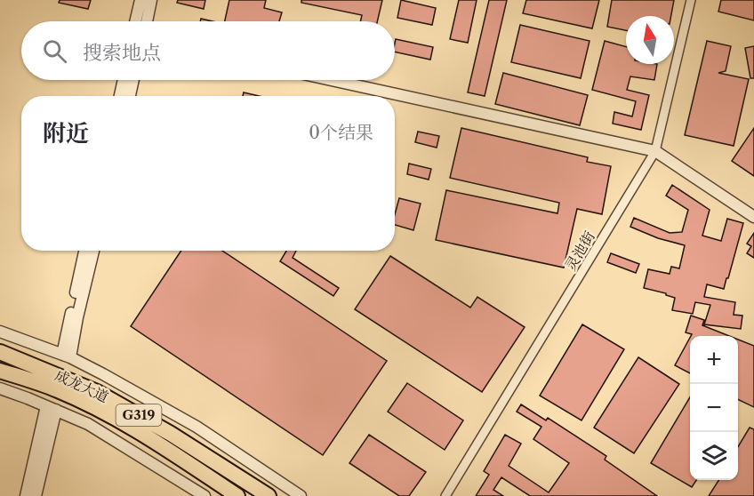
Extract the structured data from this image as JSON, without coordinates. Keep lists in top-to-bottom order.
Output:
{
  "streets": {
    "highway": ["成龙大道", "G319"],
    "street": ["灵池街"]
  },
  "north": "top",
  "page": {
    "search": "搜索地点",
    "heading": ["附近", "0个结果"],
    "map_buttons": ["+", "−"]
  }
}
